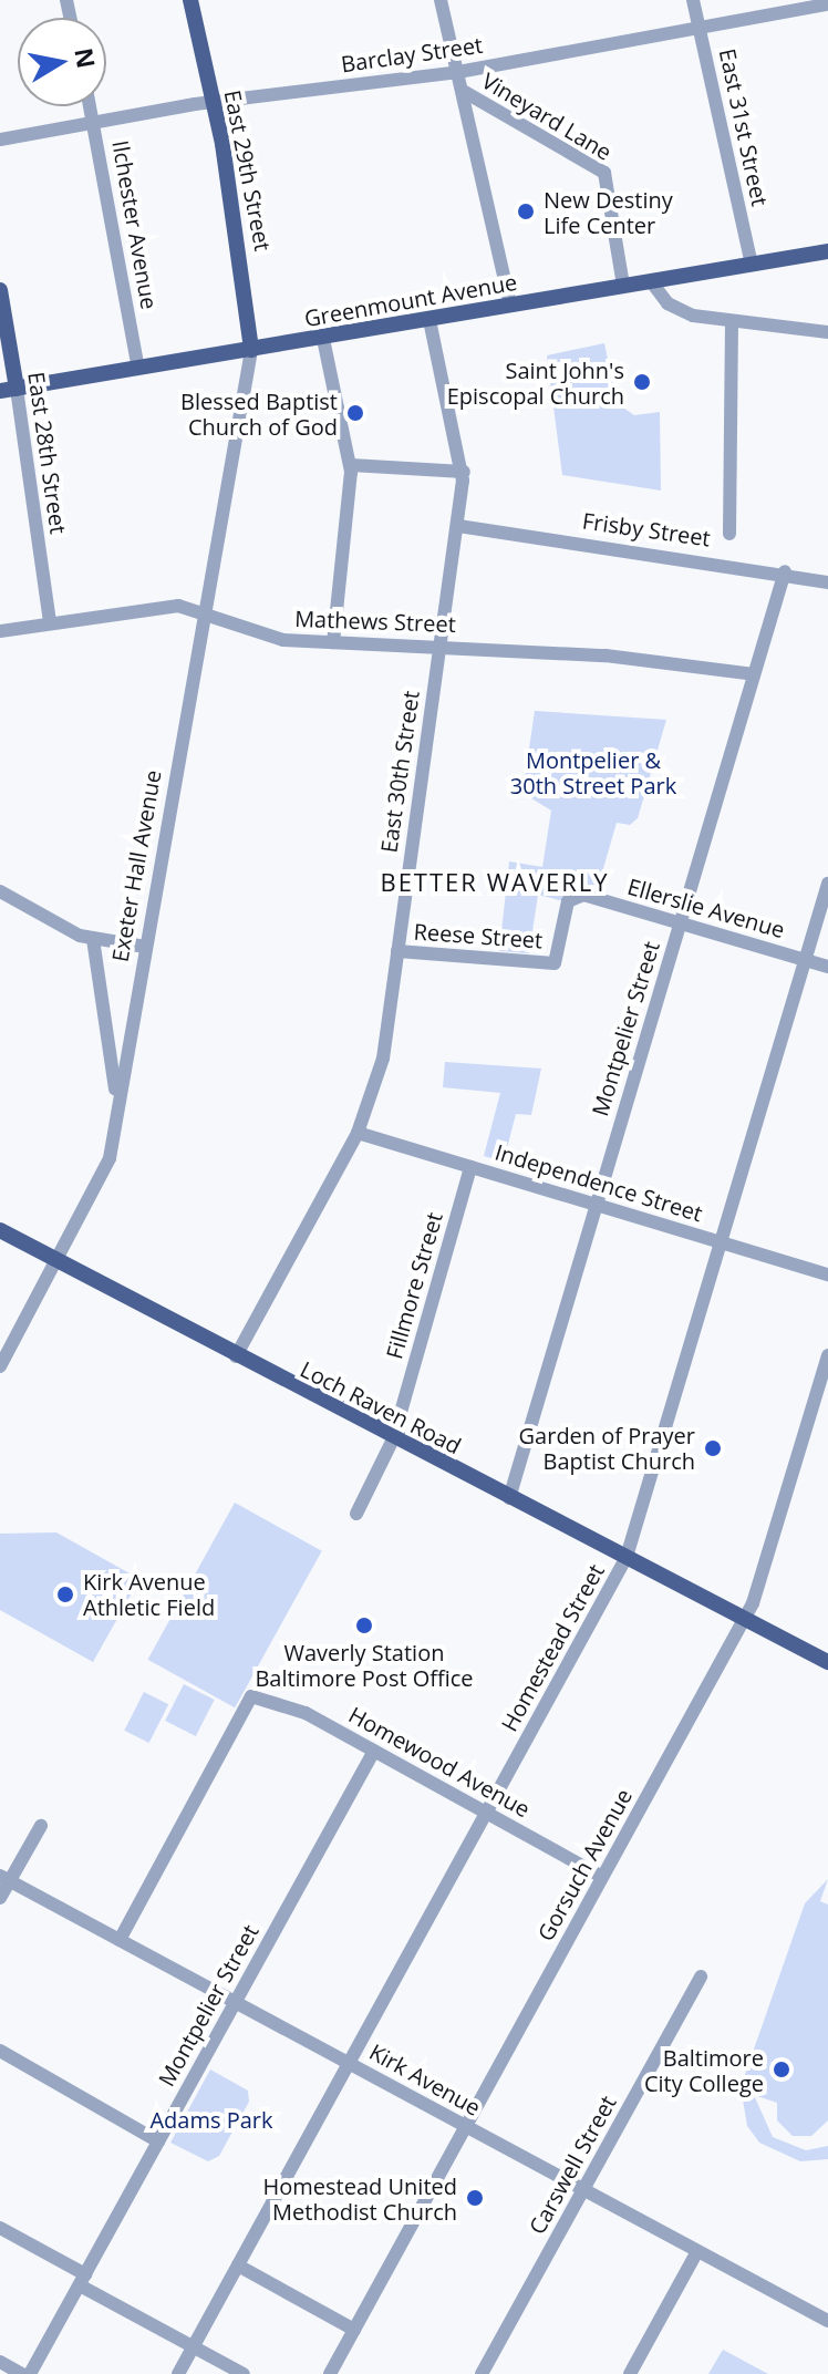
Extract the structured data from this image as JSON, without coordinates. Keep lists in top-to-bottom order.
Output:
{
  "streets": {
    "main road": [
      "East 29th Street",
      "Greenmount Avenue",
      "East 28th Street",
      "Loch Raven Road"
    ],
    "street": [
      "Barclay Street",
      "Vineyard Lane",
      "East 31st Street",
      "Ilchester Avenue",
      "Frisby Street",
      "Mathews Street",
      "East 30th Street",
      "Exeter Hall Avenue",
      "Ellerslie Avenue",
      "Reese Street",
      "Montpelier Street",
      "Independence Street",
      "Fillmore Street",
      "Homestead Street",
      "Homewood Avenue",
      "Gorsuch Avenue",
      "Kirk Avenue",
      "Carswell Street"
    ]
  },
  "crossings": [
    ["Barclay Street", "East 31st Street"],
    ["Barclay Street", "East 29th Street"],
    ["Barclay Street", "Ilchester Avenue"],
    ["Vineyard Lane", "Greenmount Avenue"],
    ["East 31st Street", "Greenmount Avenue"],
    ["East 29th Street", "Greenmount Avenue"],
    ["East 29th Street", "Exeter Hall Avenue"],
    ["Ilchester Avenue", "Greenmount Avenue"],
    ["Greenmount Avenue", "East 28th Street"],
    ["Greenmount Avenue", "East 30th Street"],
    ["Greenmount Avenue", "Exeter Hall Avenue"],
    ["East 28th Street", "Mathews Street"],
    ["Frisby Street", "East 30th Street"],
    ["Frisby Street", "Montpelier Street"],
    ["Mathews Street", "East 30th Street"],
    ["Mathews Street", "Exeter Hall Avenue"],
    ["Mathews Street", "Montpelier Street"],
    ["East 30th Street", "Reese Street"],
    ["East 30th Street", "Independence Street"],
    ["East 30th Street", "Loch Raven Road"],
    ["Exeter Hall Avenue", "Loch Raven Road"],
    ["Ellerslie Avenue", "Reese Street"],
    ["Ellerslie Avenue", "Montpelier Street"],
    ["Ellerslie Avenue", "Homestead Street"],
    ["Montpelier Street", "Independence Street"],
    ["Montpelier Street", "Loch Raven Road"],
    ["Montpelier Street", "Homewood Avenue"],
    ["Montpelier Street", "Kirk Avenue"],
    ["Independence Street", "Fillmore Street"],
    ["Independence Street", "Homestead Street"],
    ["Fillmore Street", "Loch Raven Road"],
    ["Loch Raven Road", "Homestead Street"],
    ["Loch Raven Road", "Gorsuch Avenue"],
    ["Homestead Street", "Homewood Avenue"],
    ["Homestead Street", "Kirk Avenue"],
    ["Homewood Avenue", "Gorsuch Avenue"],
    ["Homewood Avenue", "Kirk Avenue"],
    ["Gorsuch Avenue", "Kirk Avenue"],
    ["Kirk Avenue", "Carswell Street"]
  ],
  "districts": ["BETTER WAVERLY"],
  "parks": ["Montpelier & 30th Street Park", "Adams Park"],
  "places": [
    "New Destiny Life Center",
    "Saint John's Episcopal Church",
    "Blessed Baptist Church of God",
    "Garden of Prayer Baptist Church",
    "Kirk Avenue Athletic Field",
    "Waverly Station Baltimore Post Office",
    "Baltimore City College",
    "Homestead United Methodist Church"
  ],
  "north": "right"
}
